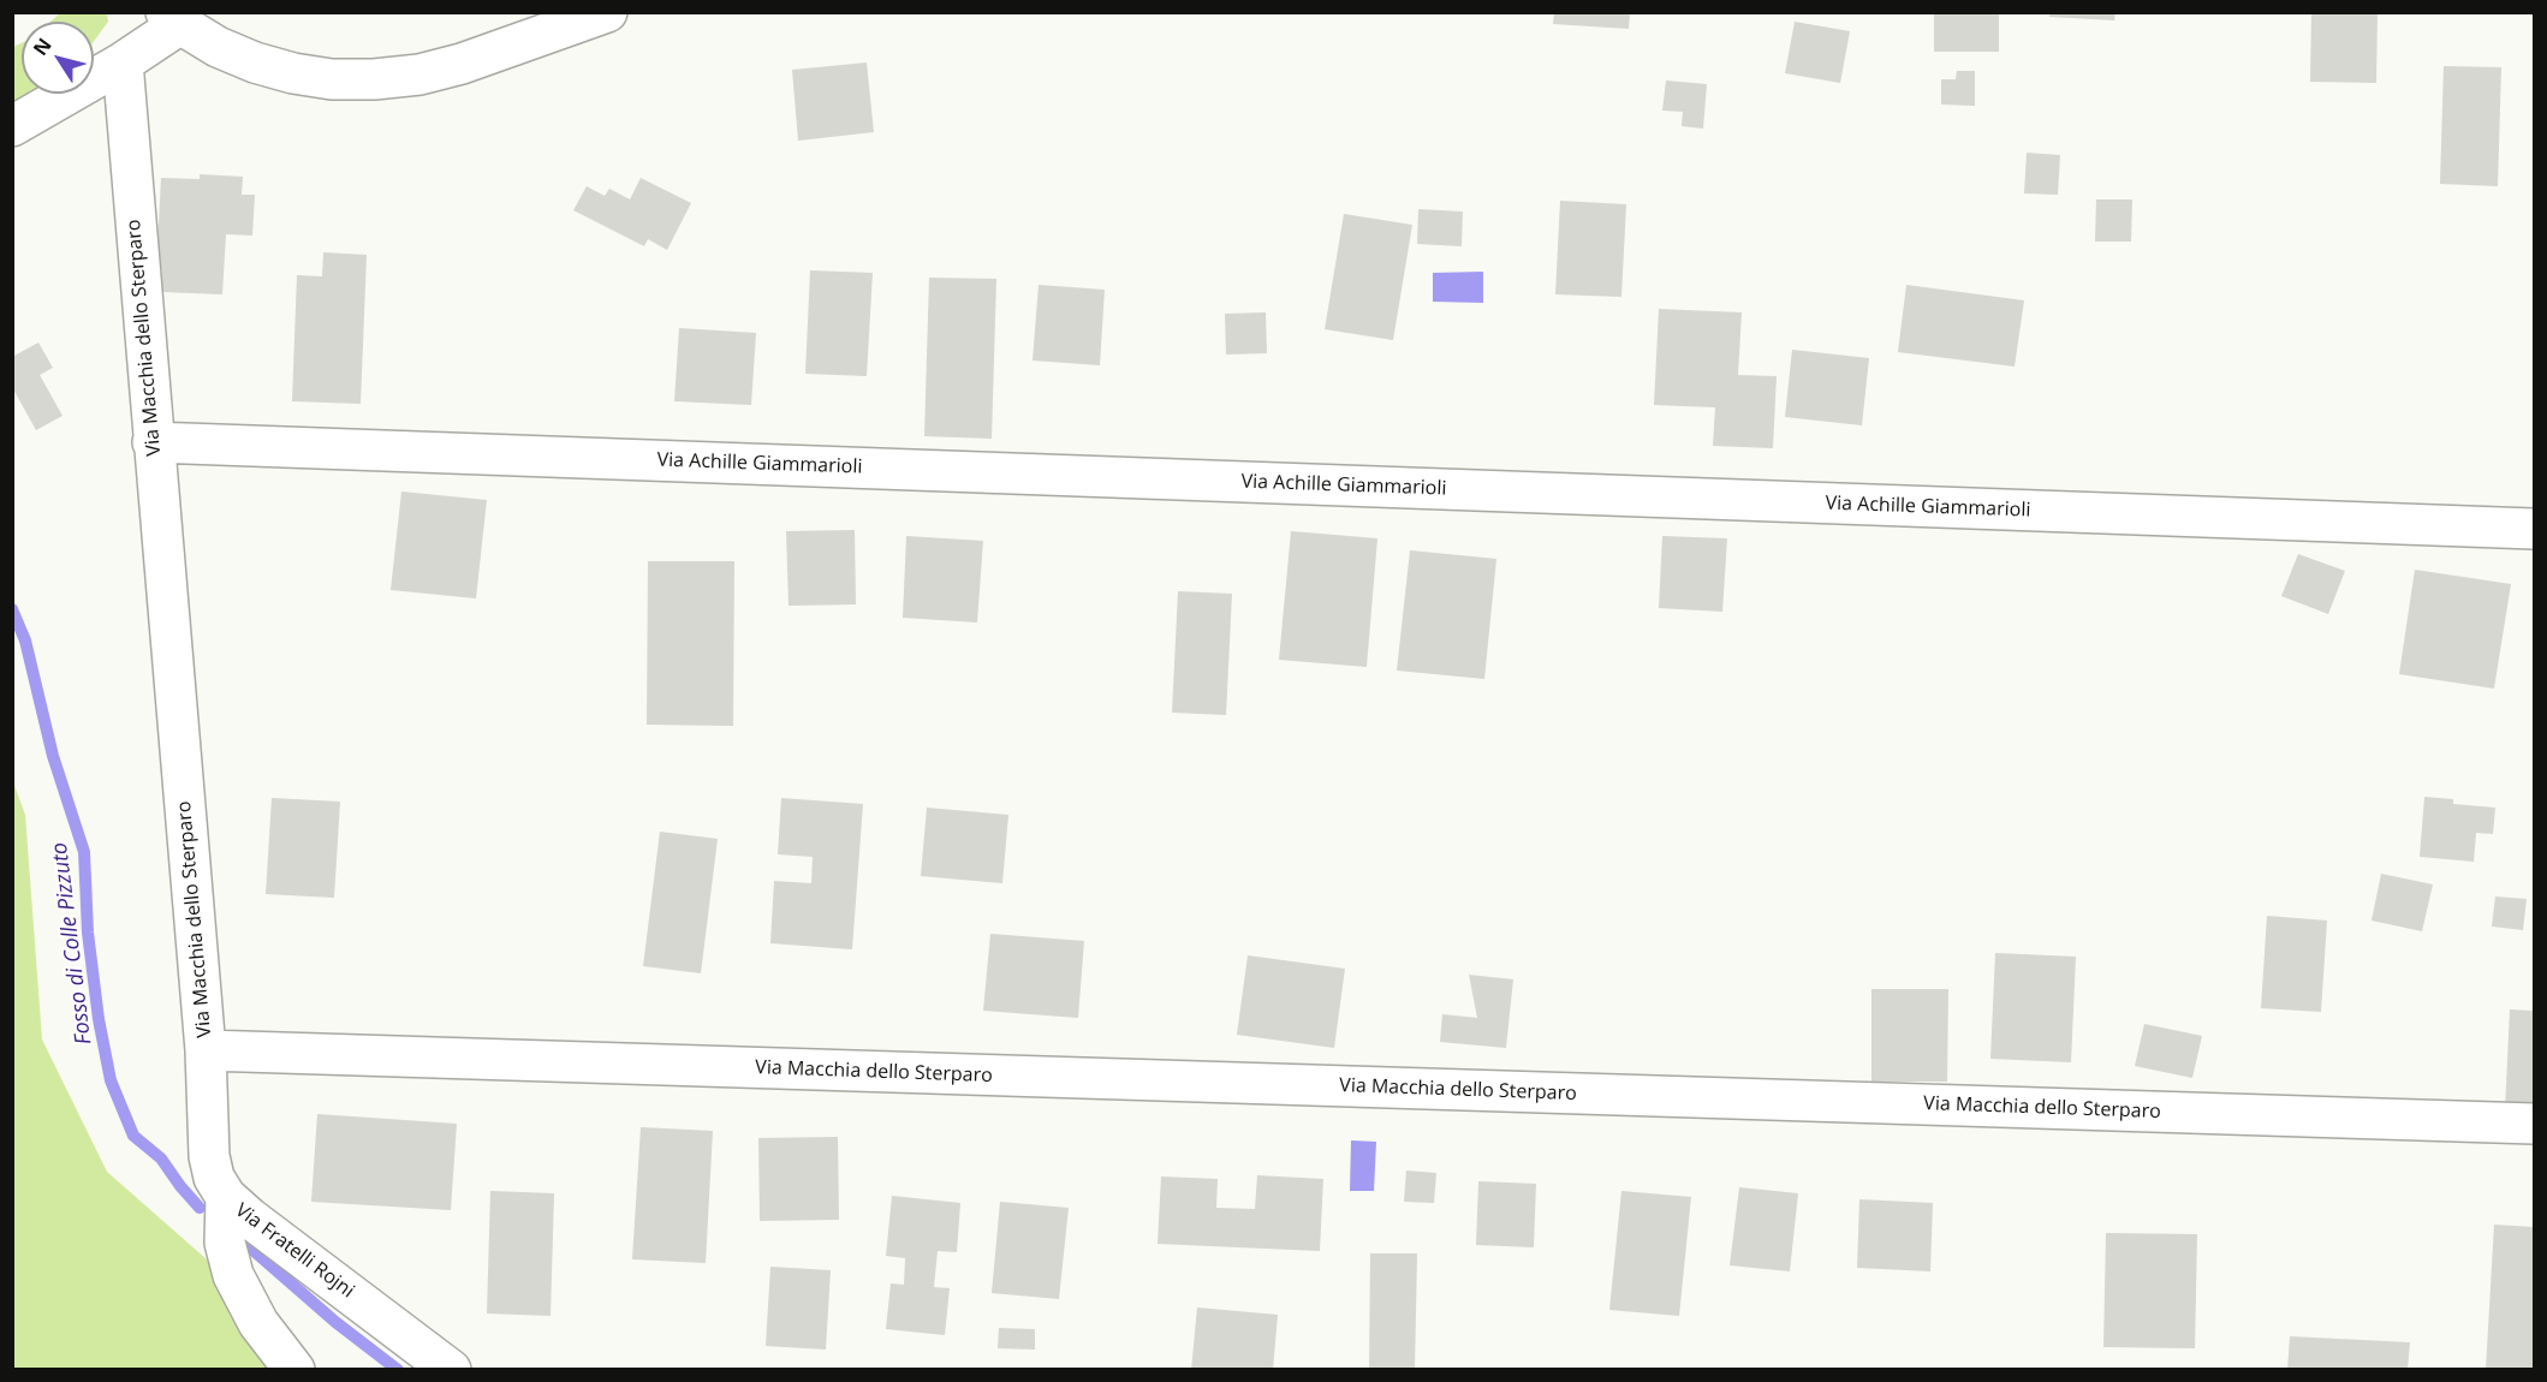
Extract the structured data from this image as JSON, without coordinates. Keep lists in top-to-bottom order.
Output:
{
  "streets": {
    "street": ["Via Macchia dello Sterparo", "Via Achille Giammarioli", "Via Fratelli Rojni"]
  },
  "crossings": [
    ["Via Macchia dello Sterparo", "Via Achille Giammarioli"],
    ["Via Macchia dello Sterparo", "Via Fratelli Rojni"]
  ],
  "water": ["Fosso di Colle Pizzuto"],
  "north": "top left"
}
